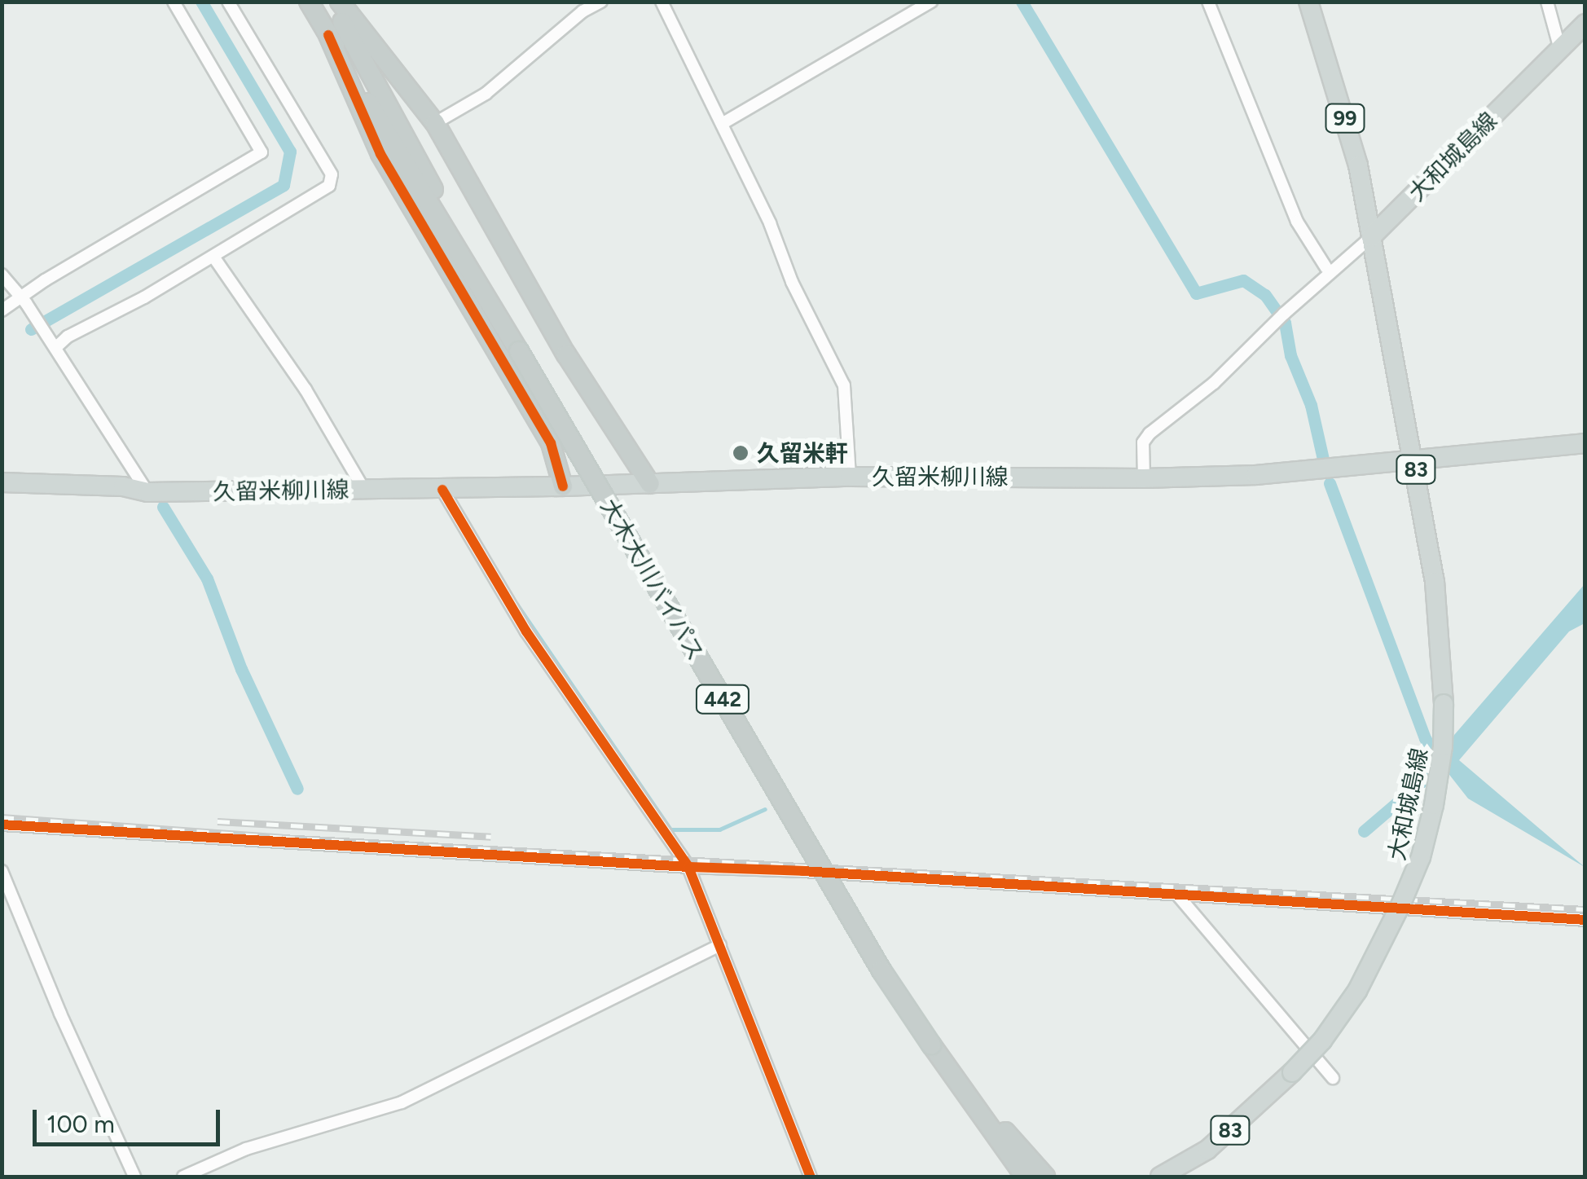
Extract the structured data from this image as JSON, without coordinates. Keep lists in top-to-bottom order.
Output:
{
  "streets": {
    "highway": ["大木大川バイパス", "442"],
    "main road": [
      "99",
      "大和城島線",
      "83",
      "久留米柳川線"
    ]
  },
  "crossings": [
    ["99", "大和城島線"],
    ["大和城島線", "久留米柳川線"],
    ["久留米柳川線", "442"],
    ["大木大川バイパス", "442"]
  ],
  "places": ["久留米軒"],
  "scale_bar": "100 m"
}
